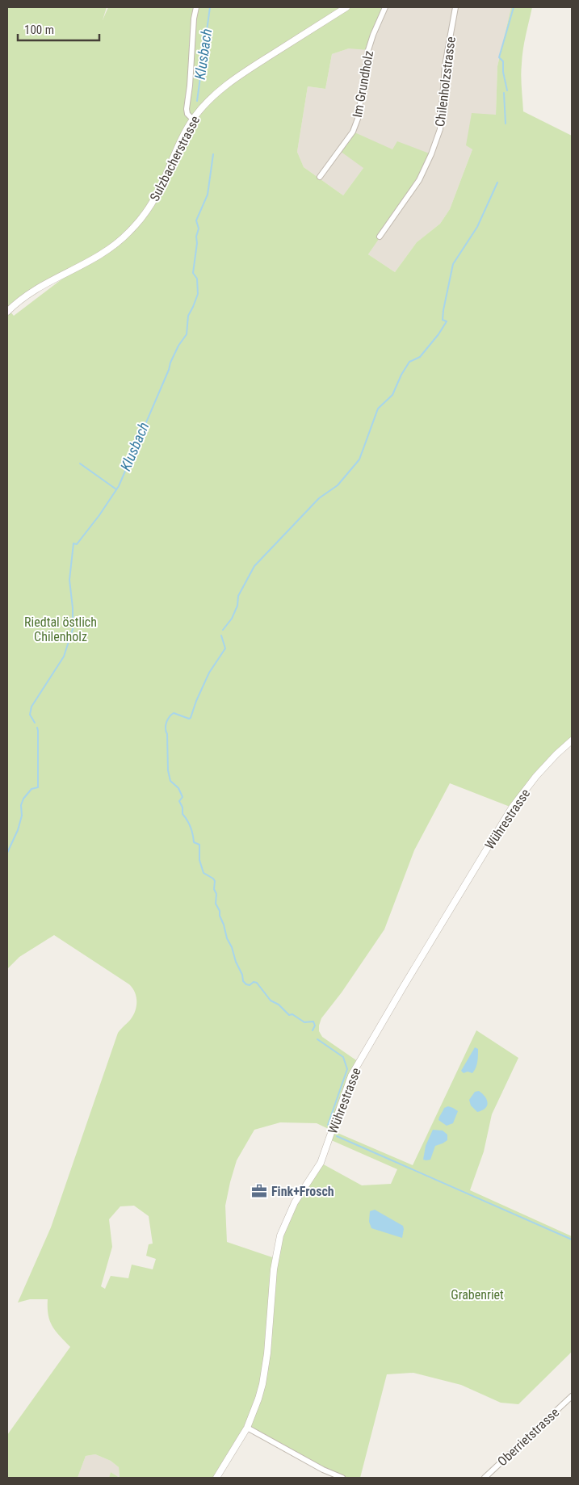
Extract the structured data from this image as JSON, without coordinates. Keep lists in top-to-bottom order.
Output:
{
  "streets": {
    "street": [
      "Chilenholzstrasse",
      "Im Grundholz",
      "Sulzbacherstrasse",
      "Wührestrasse",
      "Oberrietstrasse"
    ]
  },
  "water": ["Klusbach"],
  "parks": ["Riedtal östlich Chilenholz", "Grabenriet"],
  "places": {
    "office": ["Fink+Frosch"]
  },
  "scale_bar": "100 m"
}
